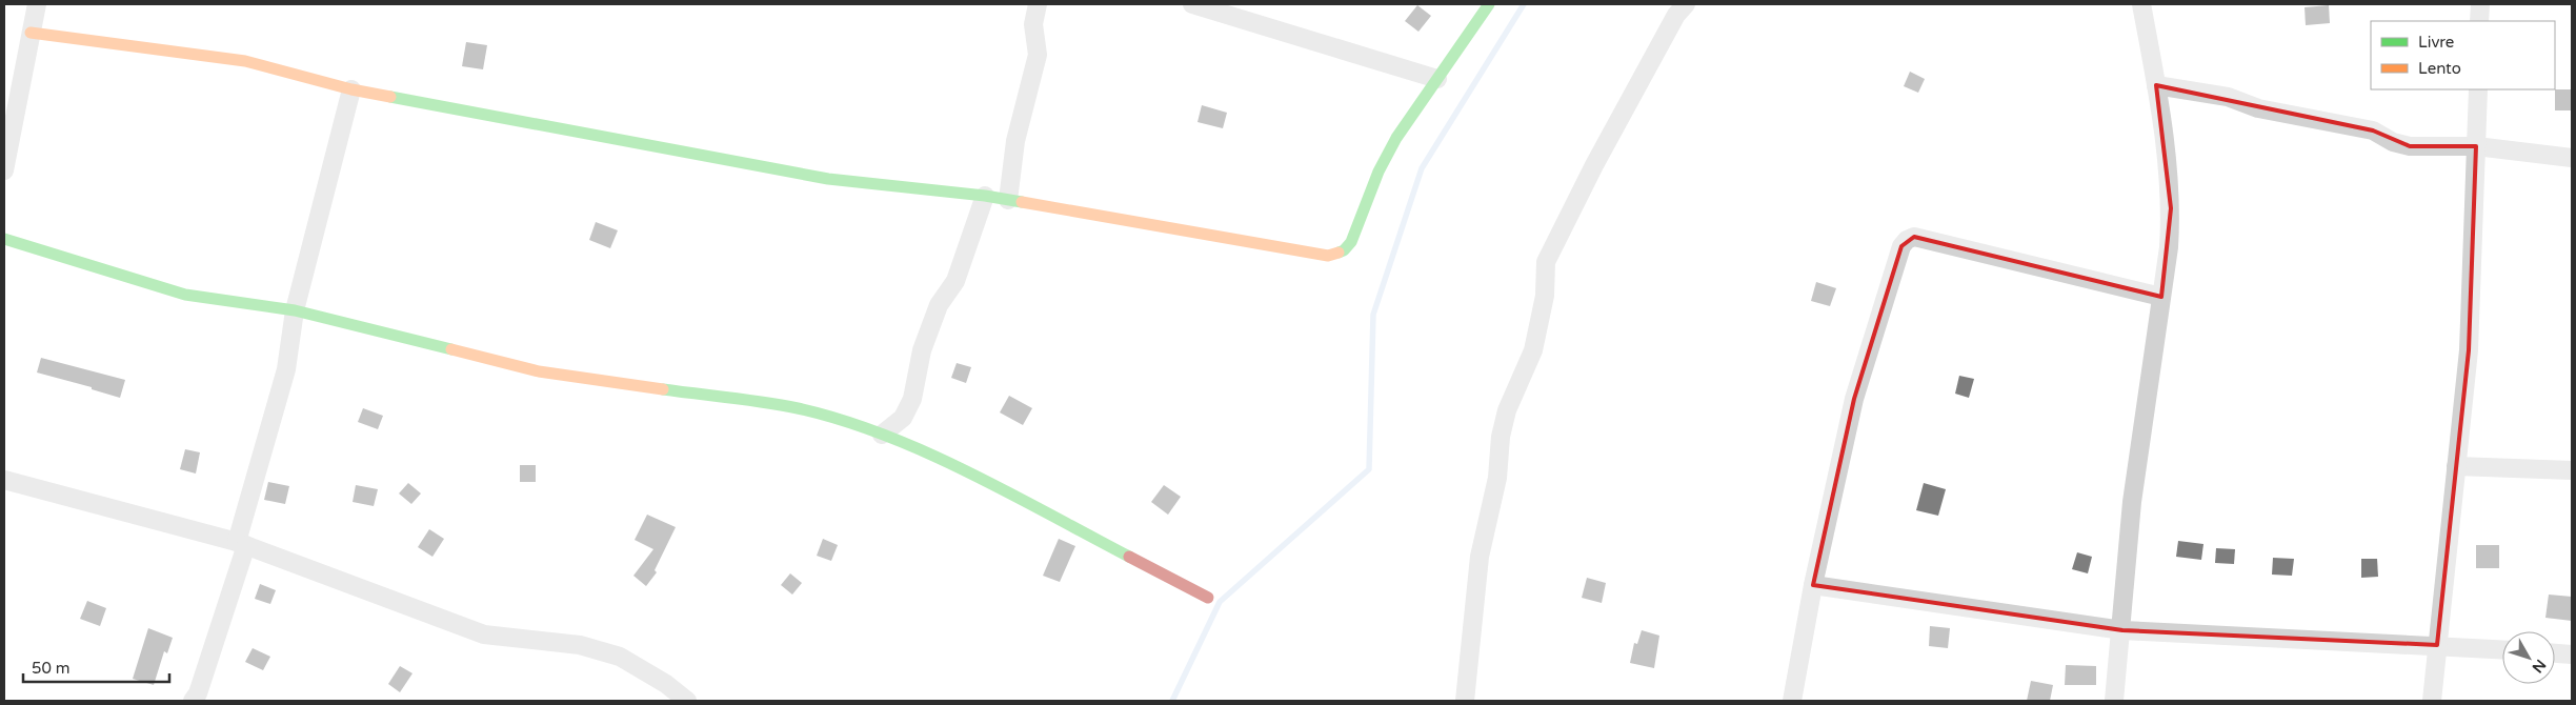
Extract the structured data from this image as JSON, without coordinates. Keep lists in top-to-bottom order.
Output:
{
  "legend": ["Livre", "Lento"],
  "scale_bar": "50 m",
  "north": "bottom right"
}
